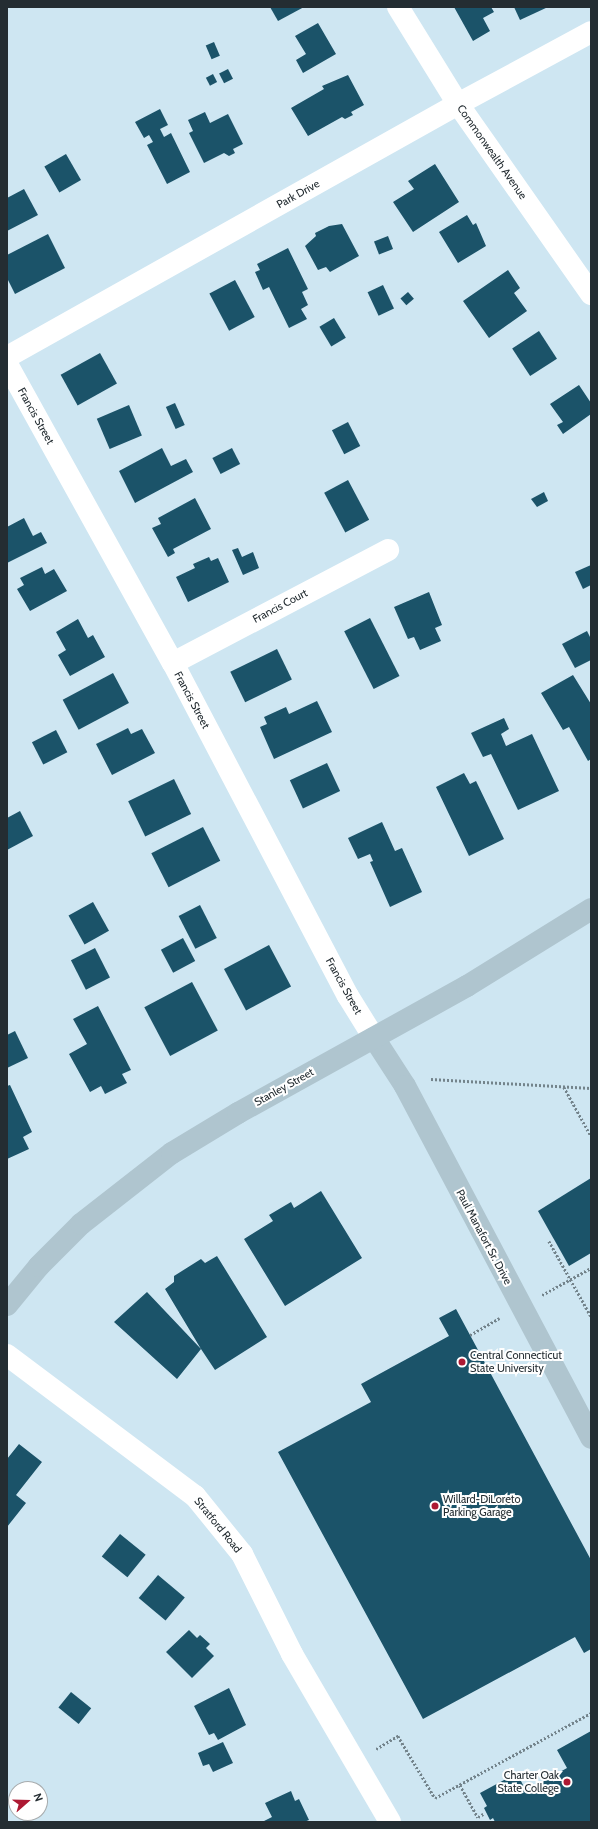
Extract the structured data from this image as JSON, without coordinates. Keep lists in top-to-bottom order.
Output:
{
  "streets": {
    "main road": ["Stanley Street", "Paul Manafort Sr. Drive"],
    "street": [
      "Commonwealth Avenue",
      "Park Drive",
      "Francis Street",
      "Francis Court",
      "Stratford Road"
    ]
  },
  "crossings": [
    ["Commonwealth Avenue", "Park Drive"],
    ["Francis Street", "Francis Court"],
    ["Francis Street", "Stanley Street"],
    ["Francis Street", "Paul Manafort Sr. Drive"],
    ["Stanley Street", "Paul Manafort Sr. Drive"]
  ],
  "places": ["Central Connecticut State University", "Willard-DiLoreto Parking Garage", "Charter Oak State College"],
  "north": "right"
}
